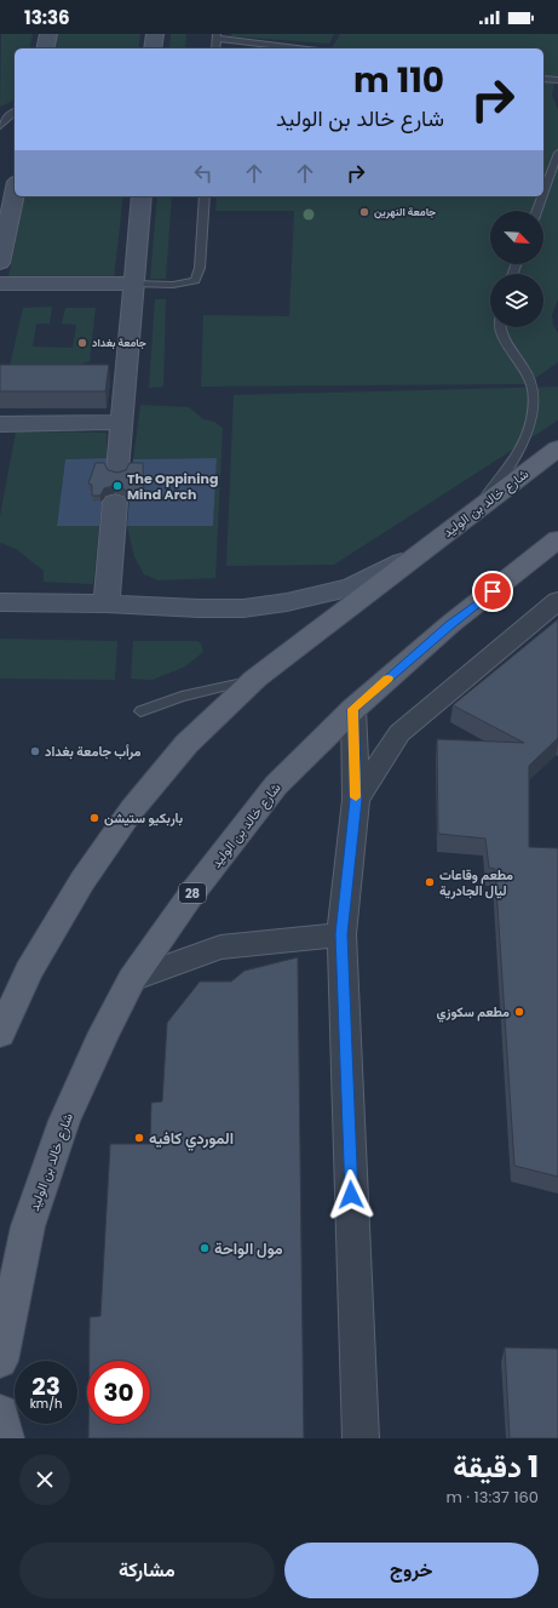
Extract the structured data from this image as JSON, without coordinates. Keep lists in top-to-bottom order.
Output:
{
  "streets": {
    "main road": ["شارع خالد بن الوليد", "28"]
  },
  "places": [
    "جامعة النهرين",
    "جامعة بغداد",
    "The Oppining Mind Arch",
    "مرأب جامعة بغداد",
    "باربكيو ستيشن",
    "مطعم وقاعات ليال الجادرية",
    "مطعم سكوزي",
    "الموردي كافيه",
    "مول الواحة"
  ],
  "north": "bottom right",
  "page": {
    "status": "13:36",
    "turn": ["110 m", "شارع خالد بن الوليد"],
    "speed": "23 km/h",
    "limit": "30",
    "heading": ["1 دقيقة", "160 m · 13:37"],
    "buttons": ["خروج", "مشاركة"]
  }
}
